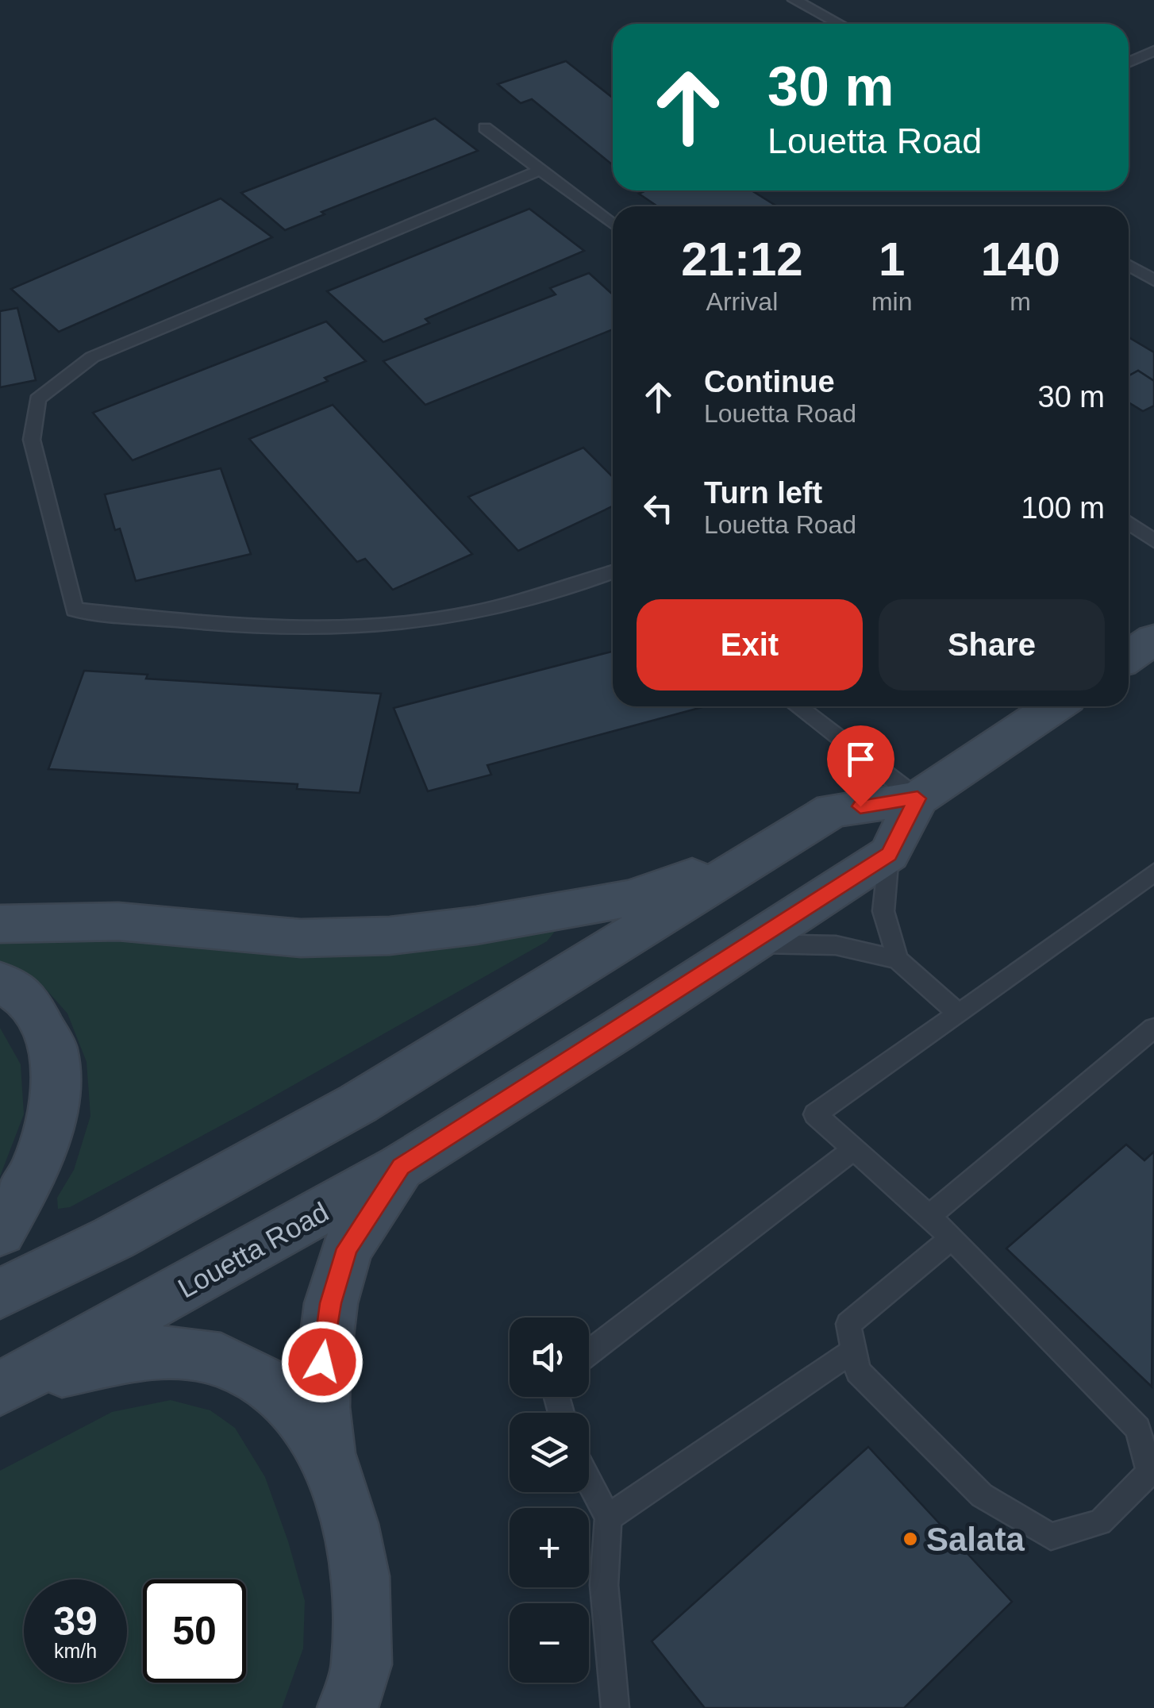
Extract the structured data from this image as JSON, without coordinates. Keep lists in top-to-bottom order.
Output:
{
  "streets": {
    "main road": ["Louetta Road"]
  },
  "places": ["Salata"],
  "page": {
    "turn": ["30 m", "Louetta Road"],
    "eta": [
      "21:12",
      "Arrival",
      "1",
      "min",
      "140",
      "m"
    ],
    "list": [
      {
        "name": "Continue",
        "note": "Louetta Road",
        "value": "30 m"
      },
      {
        "name": "Turn left",
        "note": "Louetta Road",
        "value": "100 m"
      }
    ],
    "buttons": ["Exit", "Share"],
    "map_buttons": ["+", "−"],
    "speed": "39 km/h",
    "limit": "50"
  }
}
